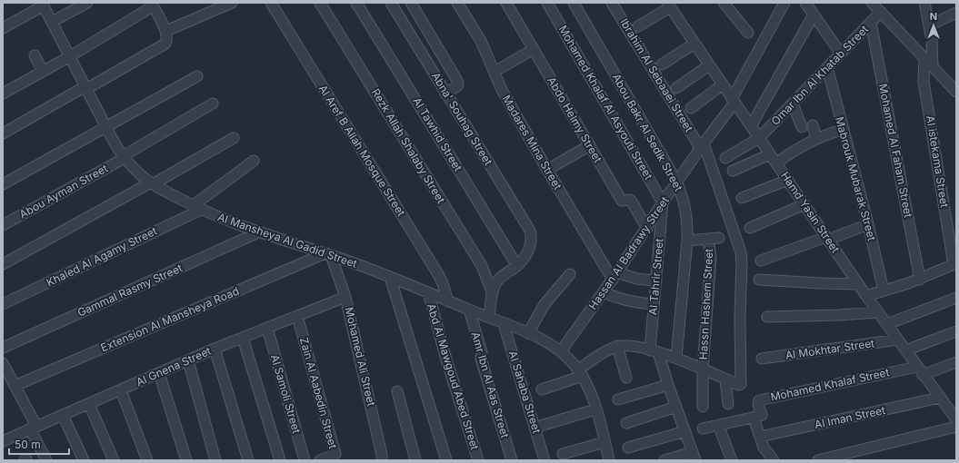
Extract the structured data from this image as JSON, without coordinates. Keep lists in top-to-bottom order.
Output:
{
  "streets": {
    "street": [
      "Ibrahim Al Sebaaei Street",
      "Omar Ibn Al Khatab Street",
      "Mohamed Khalaf Al Asyouti Street",
      "Abna' Souhag Street",
      "Abdo Helmy Street",
      "Abou Bakr Al Sedik Street",
      "Al Tawhid Street",
      "Madares Mina Street",
      "Rezk Allah Shalaby Street",
      "Al Aref B Allah Mosque Street",
      "Mohamed Al Faham Street",
      "Al istekama Street",
      "Mabrouk Mubarak Street",
      "Abou Ayman Street",
      "Hamd Yasin Street",
      "Al Mansheya Al Gadid Street",
      "Hassan Al Badrawy Street",
      "Khaled Al Agamy Street",
      "Al Tahrir Street",
      "Gammal Rasmy Street",
      "Hassn Hashem Street",
      "Extension Al Mansheya Road",
      "Al Mokhtar Street",
      "Mohamed Ali Street",
      "Al Gnena Street",
      "Abd Al Mawgoud Abed Street",
      "Amr Ibn Al Aas Street",
      "Mohamed Khalaf Street",
      "Al Sahaba Street",
      "Zain Al Aabedin Street",
      "Al Samoli Street",
      "Al Iman Street"
    ]
  },
  "crossings": [
    ["Ibrahim Al Sebaaei Street", "Hassan Al Badrawy Street"],
    ["Omar Ibn Al Khatab Street", "Mohamed Al Faham Street"],
    ["Omar Ibn Al Khatab Street", "Mabrouk Mubarak Street"],
    ["Omar Ibn Al Khatab Street", "Hamd Yasin Street"],
    ["Mohamed Khalaf Al Asyouti Street", "Hassan Al Badrawy Street"],
    ["Mohamed Khalaf Al Asyouti Street", "Al Tahrir Street"],
    ["Abna' Souhag Street", "Al Tawhid Street"],
    ["Abdo Helmy Street", "Hassan Al Badrawy Street"],
    ["Abou Bakr Al Sedik Street", "Hassan Al Badrawy Street"],
    ["Madares Mina Street", "Hassan Al Badrawy Street"],
    ["Al Aref B Allah Mosque Street", "Al Mansheya Al Gadid Street"],
    ["Abou Ayman Street", "Al Mansheya Al Gadid Street"],
    ["Hamd Yasin Street", "Hassan Al Badrawy Street"],
    ["Hamd Yasin Street", "Al Mokhtar Street"],
    ["Hamd Yasin Street", "Mohamed Khalaf Street"],
    ["Hamd Yasin Street", "Al Iman Street"],
    ["Al Mansheya Al Gadid Street", "Hassan Al Badrawy Street"],
    ["Al Mansheya Al Gadid Street", "Khaled Al Agamy Street"],
    ["Al Mansheya Al Gadid Street", "Gammal Rasmy Street"],
    ["Al Mansheya Al Gadid Street", "Extension Al Mansheya Road"],
    ["Al Mansheya Al Gadid Street", "Mohamed Ali Street"],
    ["Al Mansheya Al Gadid Street", "Abd Al Mawgoud Abed Street"],
    ["Al Mansheya Al Gadid Street", "Amr Ibn Al Aas Street"],
    ["Al Mansheya Al Gadid Street", "Al Sahaba Street"],
    ["Hassan Al Badrawy Street", "Al Tahrir Street"],
    ["Extension Al Mansheya Road", "Mohamed Ali Street"],
    ["Mohamed Ali Street", "Al Gnena Street"],
    ["Al Gnena Street", "Zain Al Aabedin Street"],
    ["Al Gnena Street", "Al Samoli Street"]
  ],
  "scale_bar": "50 m",
  "north": "top"
}
